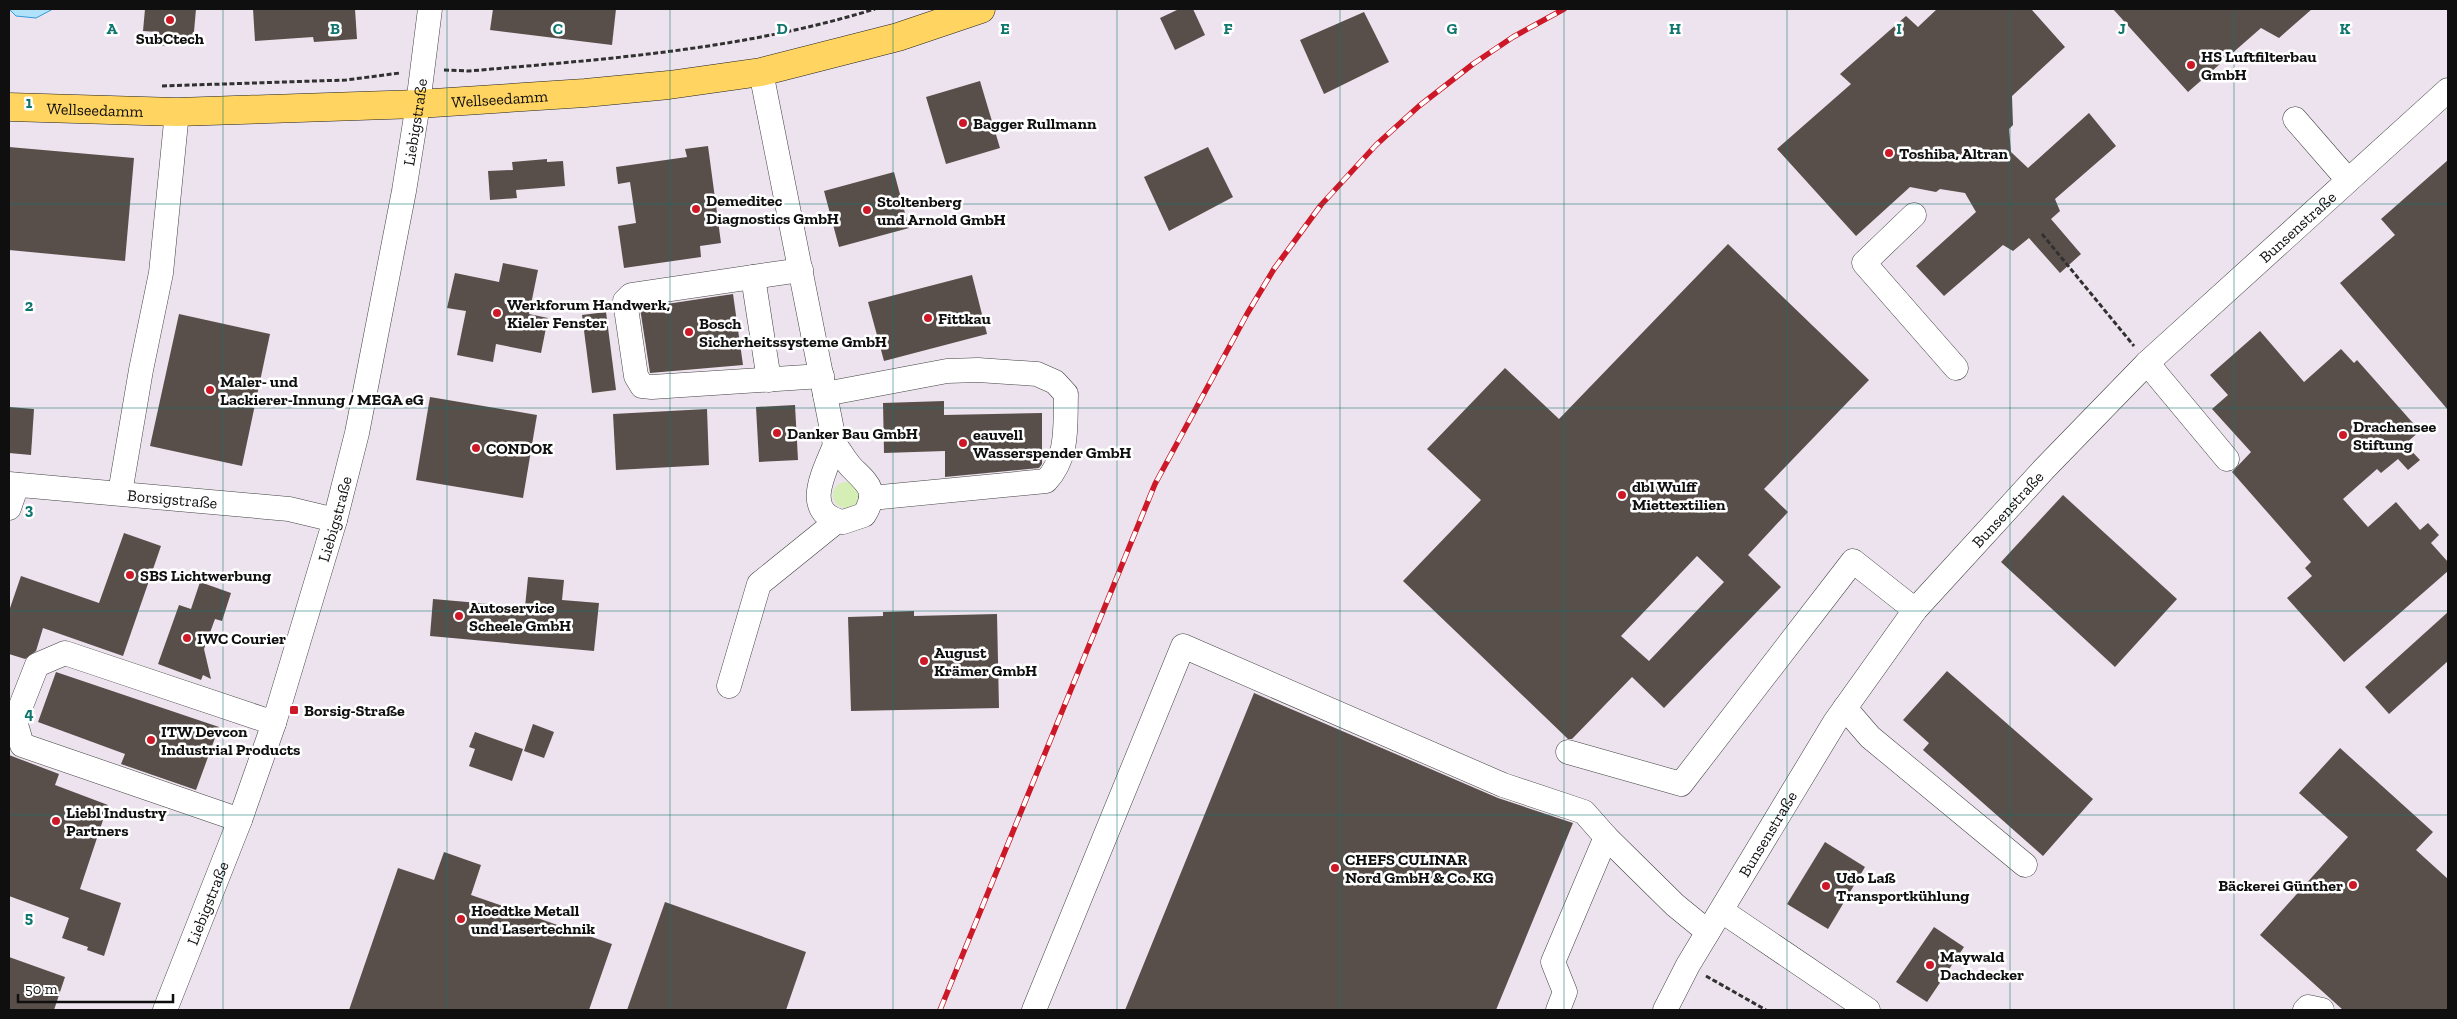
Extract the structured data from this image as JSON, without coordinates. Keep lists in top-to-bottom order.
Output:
{
  "streets": {
    "main road": ["Wellseedamm"],
    "street": ["Liebigstraße", "Bunsenstraße", "Borsigstraße"]
  },
  "crossings": [
    ["Wellseedamm", "Liebigstraße"],
    ["Liebigstraße", "Borsigstraße"]
  ],
  "places": {
    "other": [
      "SubCtech",
      "HS Luftfilterbau GmbH",
      "Bagger Rullmann",
      "Toshiba, Altran",
      "Demeditec Diagnostics GmbH",
      "Stoltenberg und Arnold GmbH",
      "Werkforum Handwerk, Kieler Fenster",
      "Fittkau",
      "Bosch Sicherheitssysteme GmbH",
      "Maler- und Lackierer-Innung / MEGA eG",
      "Danker Bau GmbH",
      "Drachensee Stiftung",
      "eauvell Wasserspender GmbH",
      "CONDOK",
      "dbl Wulff Miettextilien",
      "SBS Lichtwerbung",
      "Autoservice Scheele GmbH",
      "IWC Courier",
      "August Krämer GmbH",
      "ITW Devcon Industrial Products",
      "Liebl Industry Partners",
      "CHEFS CULINAR Nord GmbH & Co. KG",
      "Bäckerei Günther",
      "Udo Laß Transportkühlung",
      "Hoedtke Metall und Lasertechnik",
      "Maywald Dachdecker"
    ],
    "transit": ["Borsig-Straße"]
  },
  "scale_bar": "50 m",
  "grid": {
    "columns": [
      "A",
      "B",
      "C",
      "D",
      "E",
      "F",
      "G",
      "H",
      "I",
      "J",
      "K"
    ],
    "rows": [
      "1",
      "2",
      "3",
      "4",
      "5"
    ]
  }
}
